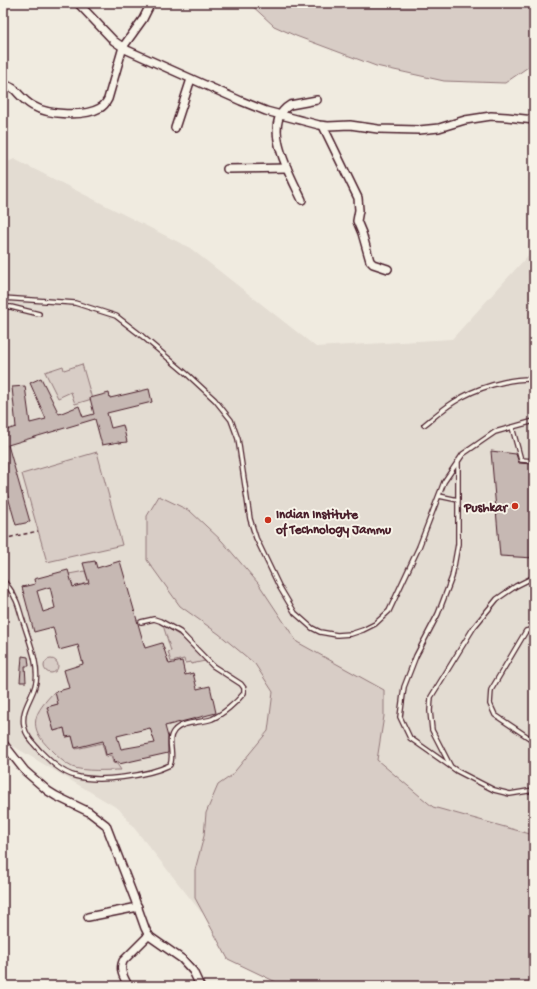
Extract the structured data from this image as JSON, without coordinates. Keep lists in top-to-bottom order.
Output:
{
  "places": ["Pushkar", "Indian Institute of Technology Jammu"]
}
